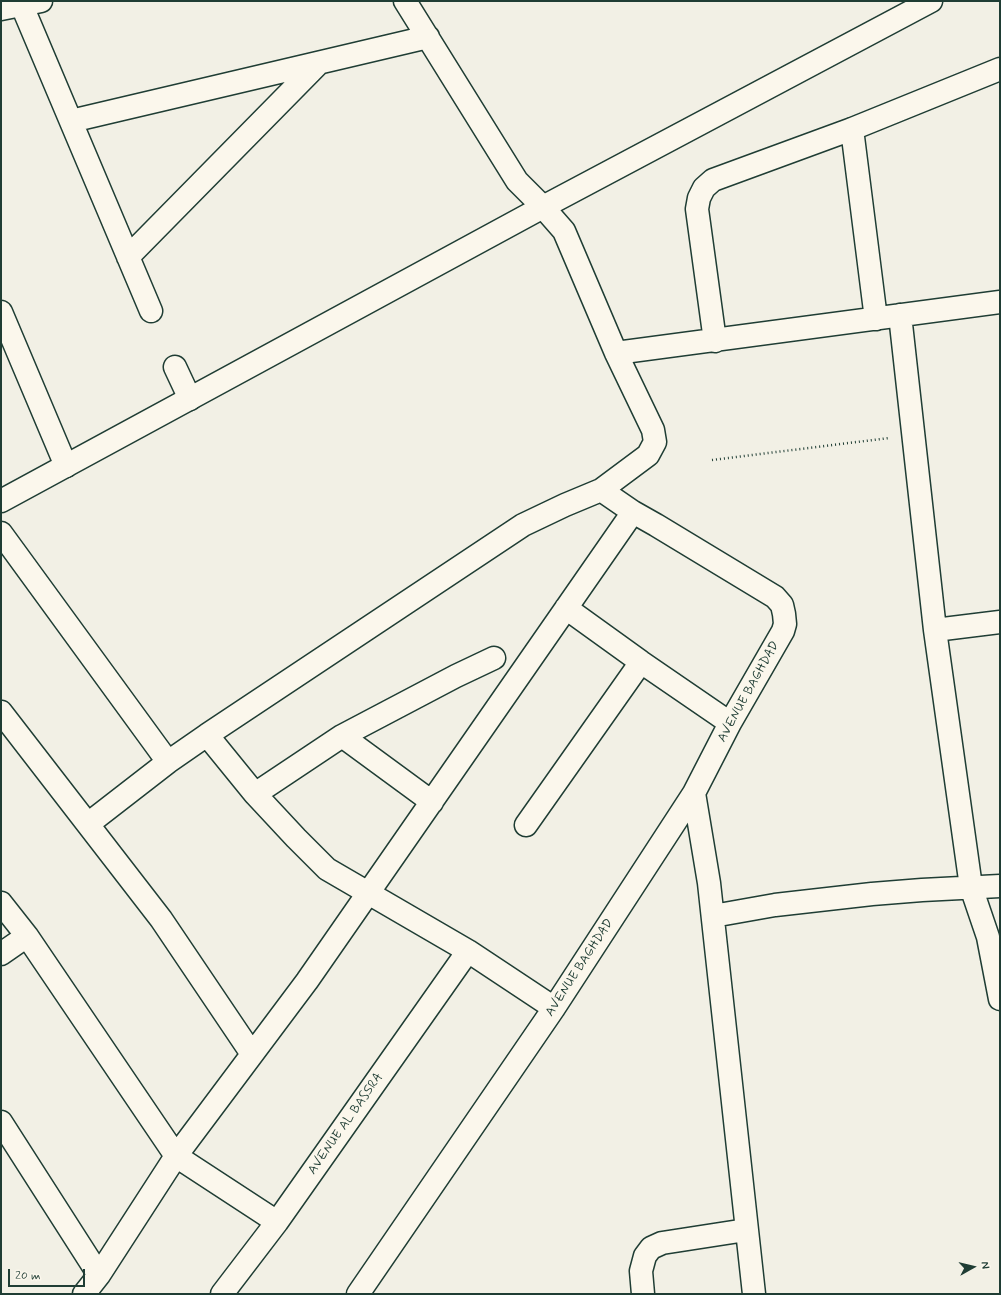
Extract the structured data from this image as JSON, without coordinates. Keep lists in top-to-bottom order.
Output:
{
  "streets": {
    "street": ["AVENUE BAGHDAD", "AVENUE AL BASSRA"]
  },
  "scale_bar": "20 m",
  "north": "right"
}
